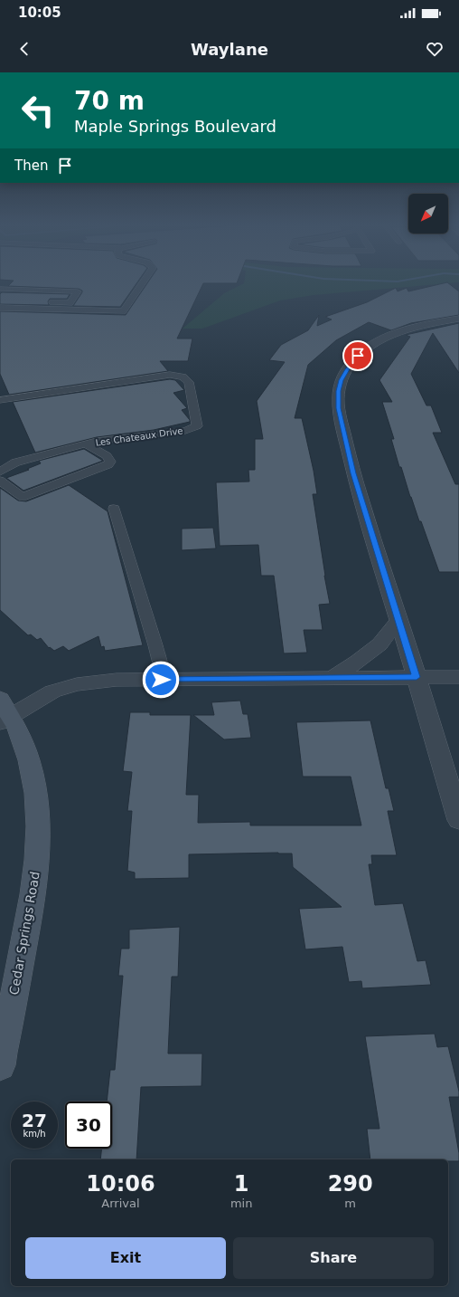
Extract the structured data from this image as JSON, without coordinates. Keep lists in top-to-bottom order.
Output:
{
  "streets": {
    "main road": ["Cedar Springs Road"],
    "lane": ["Les Chateaux Drive"]
  },
  "north": "bottom left",
  "page": {
    "status": "10:05",
    "header": "Waylane",
    "turn": ["70 m", "Maple Springs Boulevard"],
    "then": "Then",
    "speed": "27 km/h",
    "limit": "30",
    "eta": [
      "10:06",
      "Arrival",
      "1",
      "min",
      "290",
      "m"
    ],
    "buttons": ["Exit", "Share"]
  }
}
